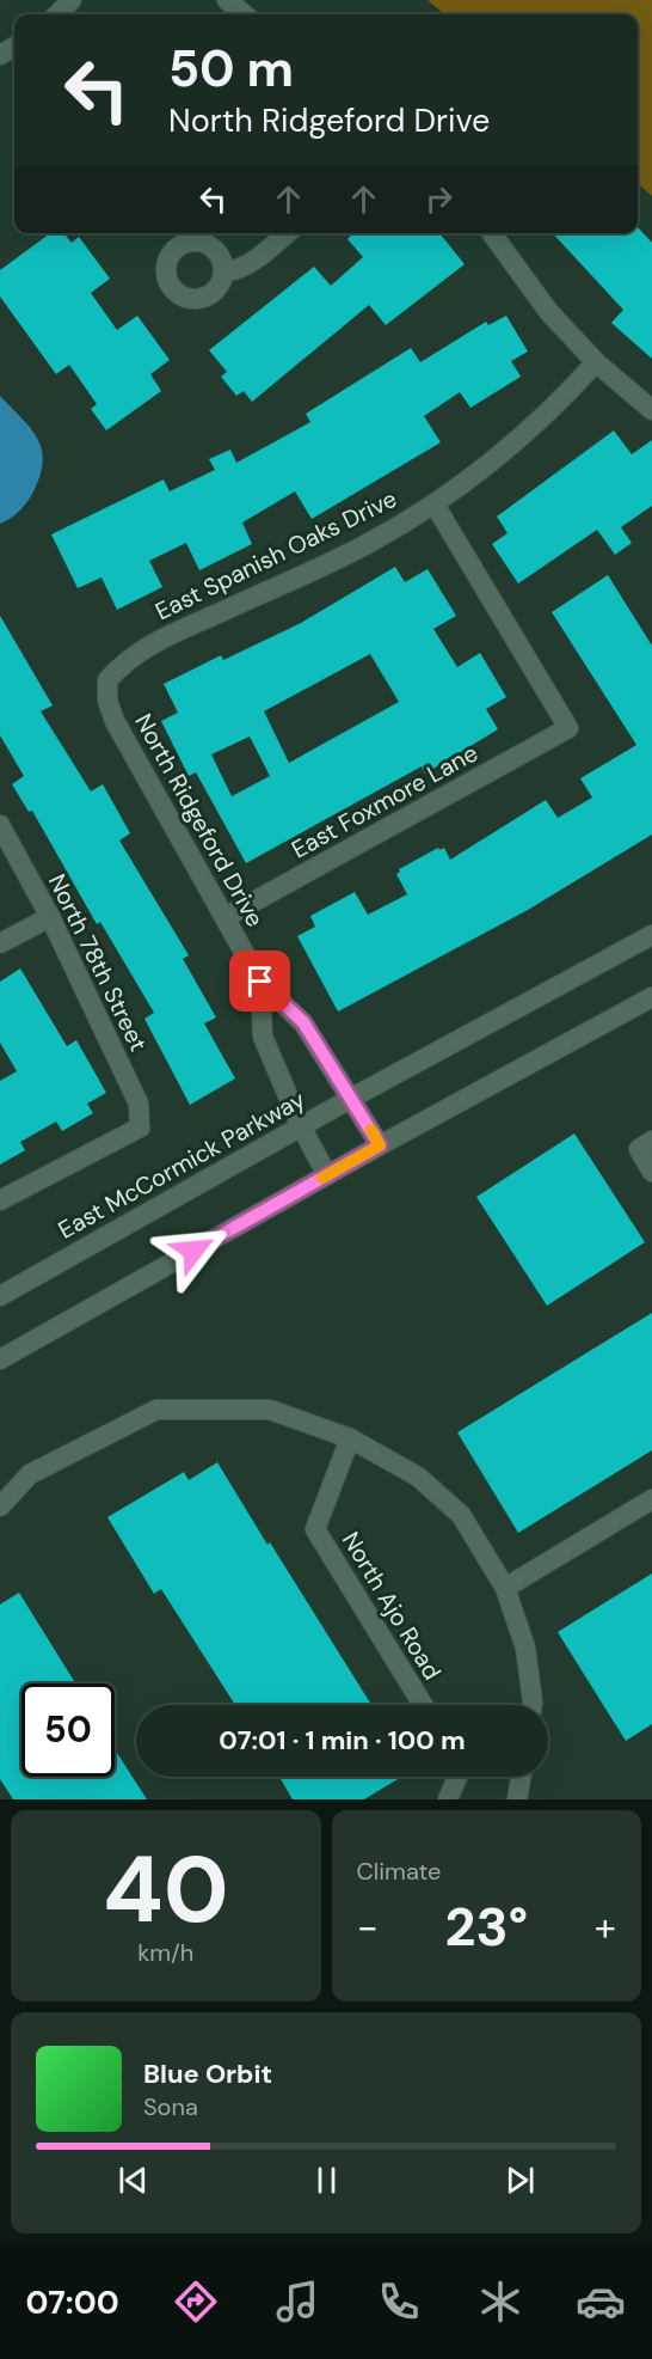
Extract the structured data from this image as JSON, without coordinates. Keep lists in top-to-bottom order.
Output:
{
  "streets": {
    "street": [
      "East Spanish Oaks Drive",
      "East Foxmore Lane",
      "North Ridgeford Drive",
      "North 78th Street",
      "East McCormick Parkway",
      "North Ajo Road"
    ]
  },
  "crossings": [
    ["East Spanish Oaks Drive", "East Foxmore Lane"],
    ["East Spanish Oaks Drive", "North Ridgeford Drive"],
    ["East Foxmore Lane", "North Ridgeford Drive"],
    ["North Ridgeford Drive", "East McCormick Parkway"]
  ],
  "page": {
    "turn": ["50 m", "North Ridgeford Drive"],
    "limit": "50",
    "trip": "07:01 · 1 min · 100 m",
    "tile": [
      ["40", "km/h"],
      "Climate"
    ],
    "heat": ["−", "23°", "+"],
    "song": ["Blue Orbit", "Sona"],
    "tabs": "07:00"
  }
}
